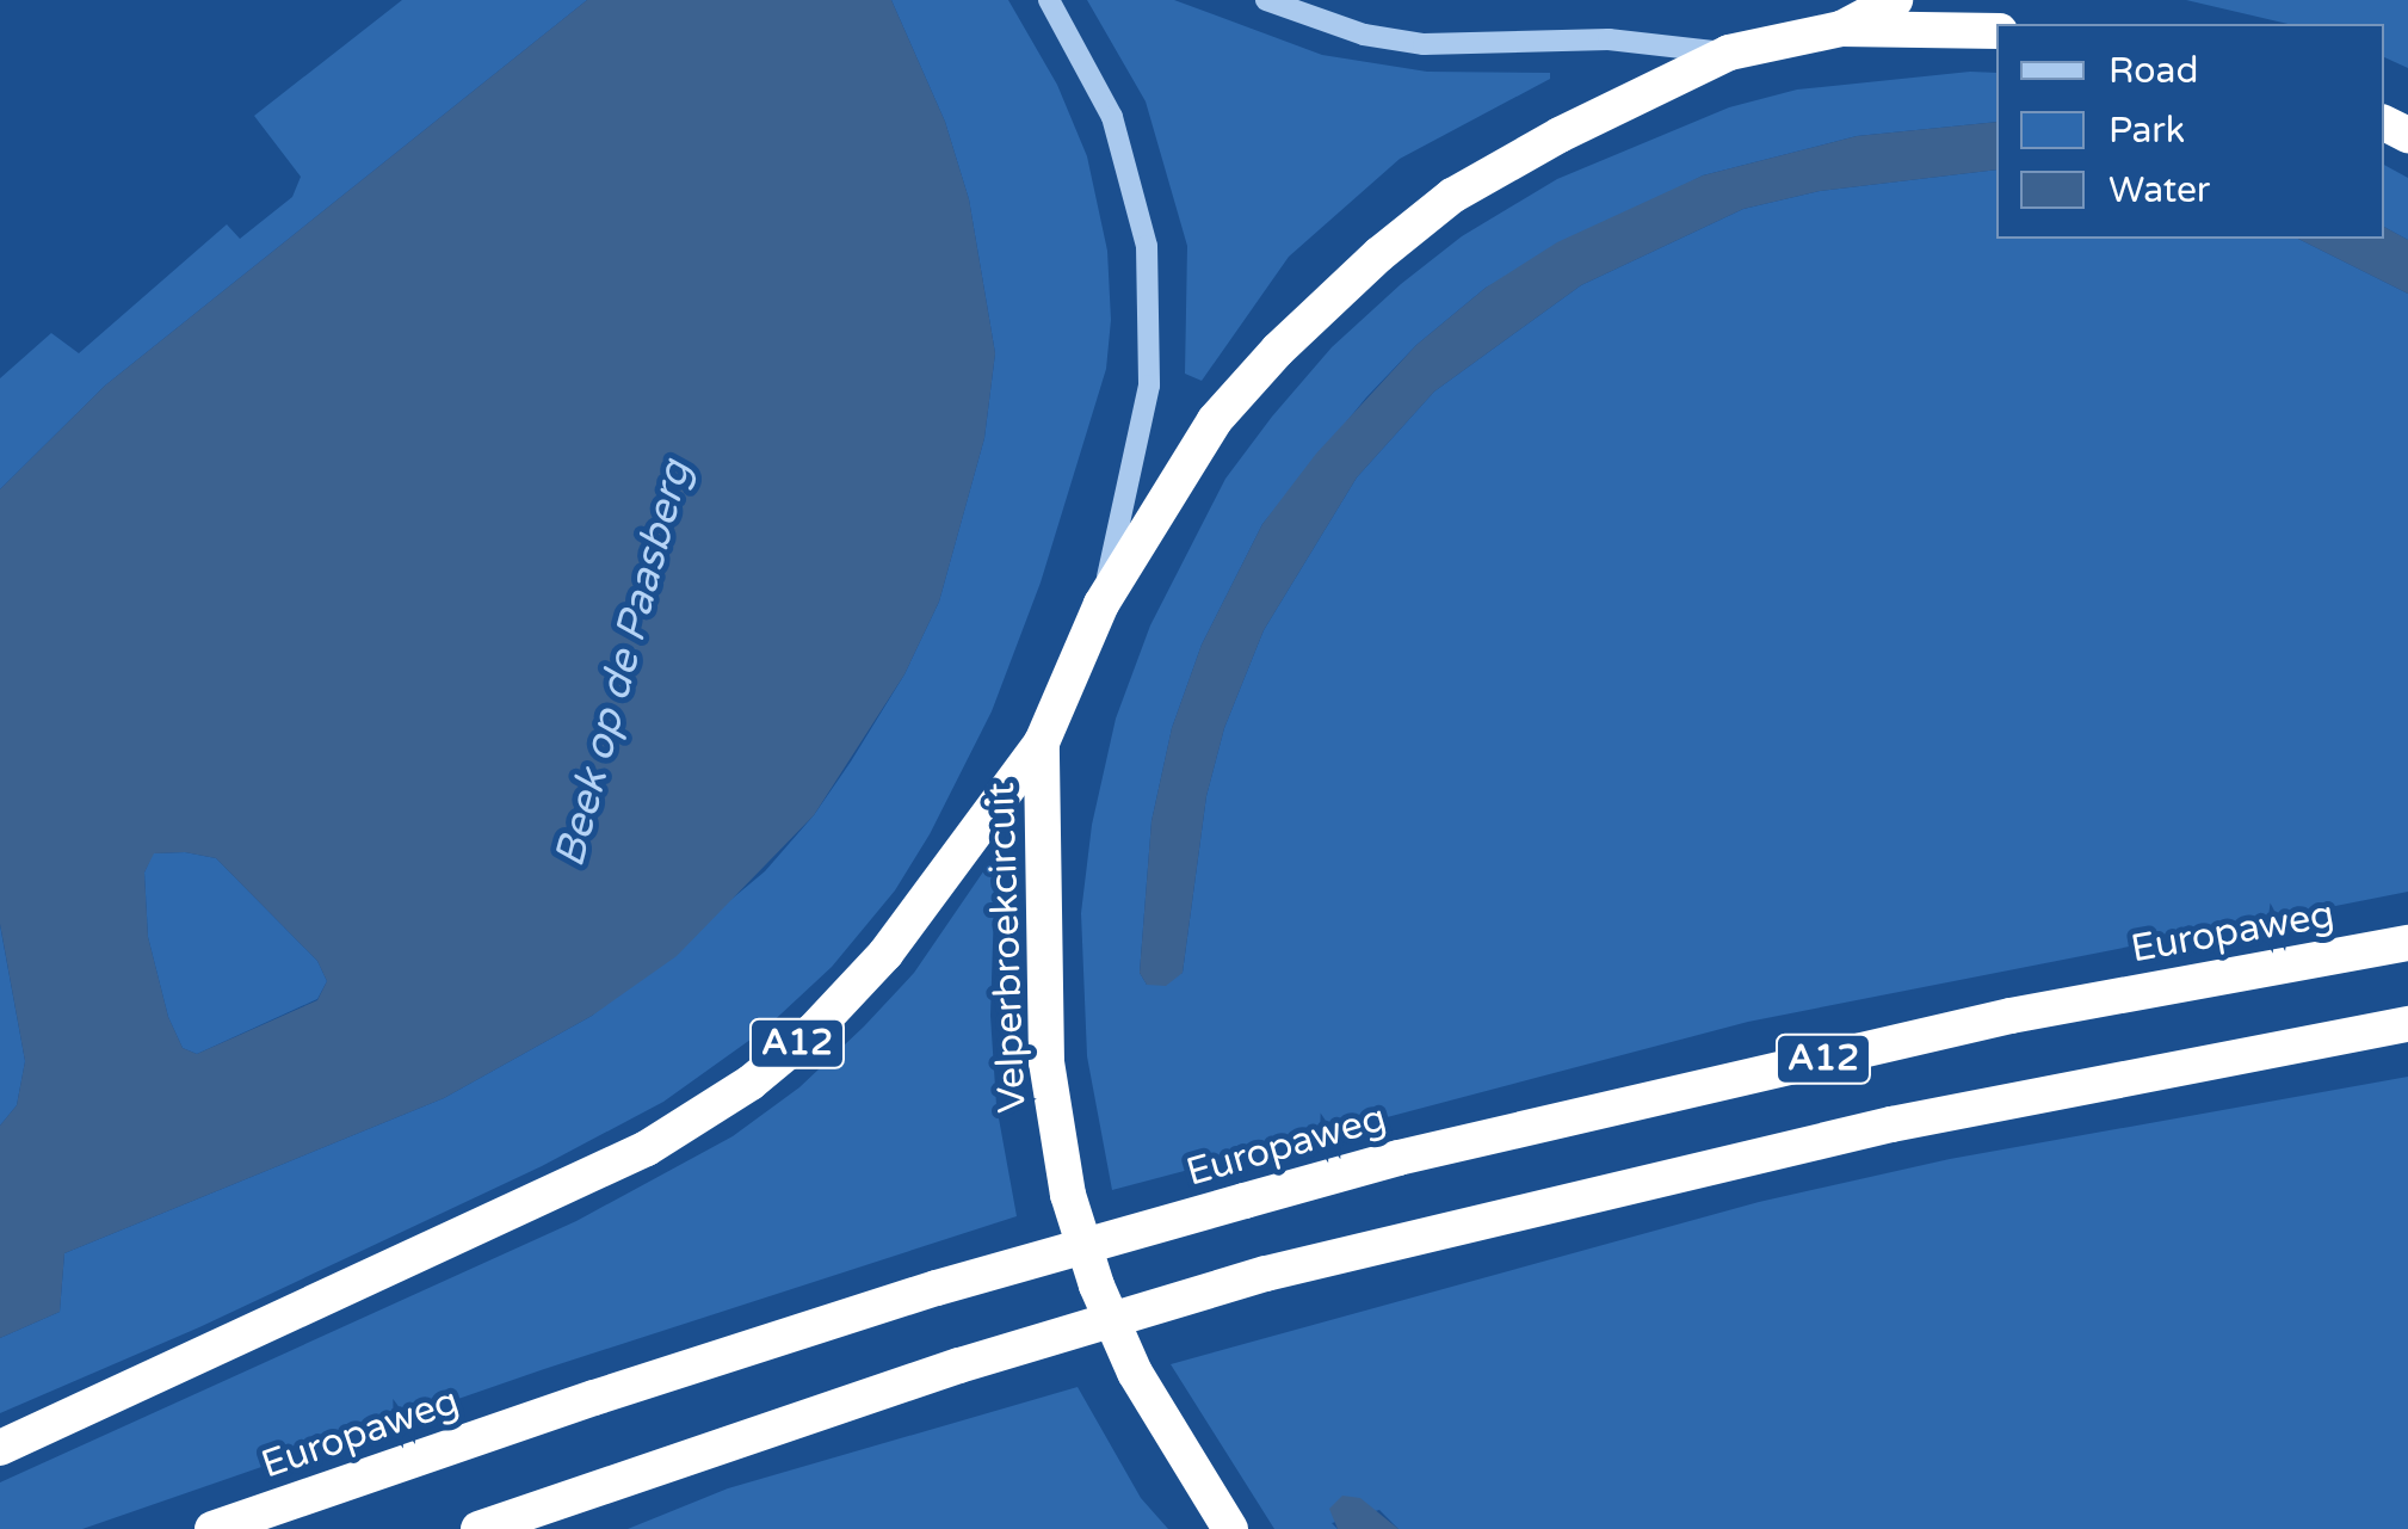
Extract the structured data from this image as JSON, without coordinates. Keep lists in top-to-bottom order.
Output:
{
  "streets": {
    "highway": ["Europaweg", "Velperbroekcircuit", "A12"]
  },
  "crossings": [
    ["Velperbroekcircuit", "A12"]
  ],
  "water": ["Beek op de Paasberg"],
  "legend": ["Road", "Park", "Water"]
}
